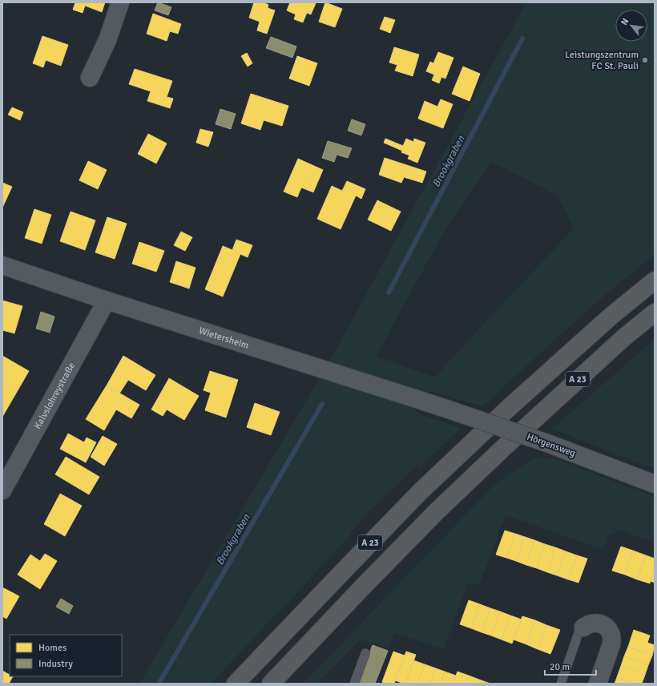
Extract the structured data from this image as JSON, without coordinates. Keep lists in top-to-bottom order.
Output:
{
  "streets": {
    "highway": ["A 23"],
    "street": ["Wietersheim", "Kalvslohreystraße", "Hörgensweg"]
  },
  "crossings": [
    ["Wietersheim", "Kalvslohreystraße"],
    ["Wietersheim", "Hörgensweg"]
  ],
  "water": ["Brookgraben"],
  "places": ["Leistungszentrum FC St. Pauli"],
  "legend": ["Homes", "Industry"],
  "scale_bar": "20 m",
  "north": "top left"
}
